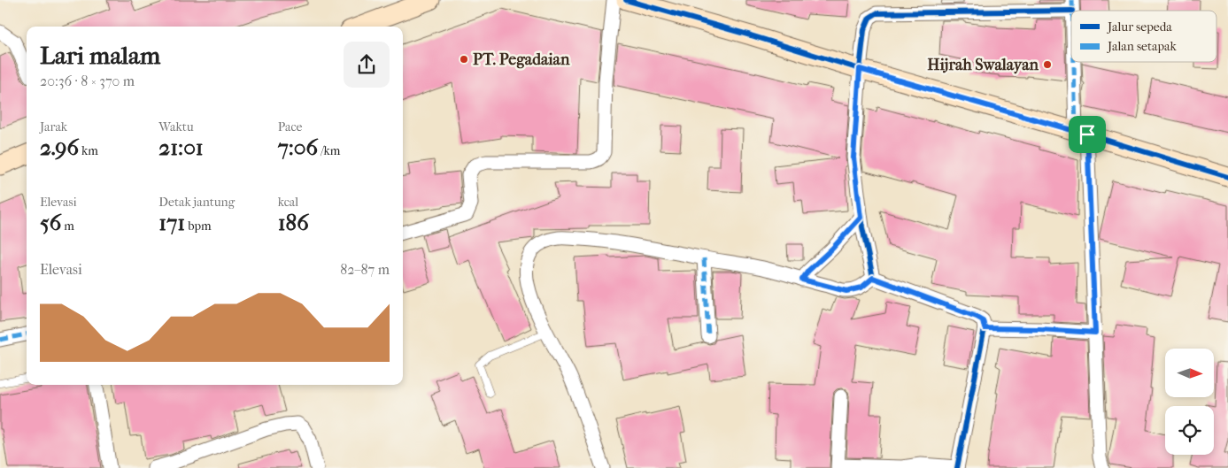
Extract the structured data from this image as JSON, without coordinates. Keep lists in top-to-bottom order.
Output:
{
  "places": ["PT. Pegadaian", "Hijrah Swalayan"],
  "legend": ["Jalur sepeda", "Jalan setapak"],
  "north": "right",
  "page": {
    "heading": ["Lari malam", "20:36 · 8 × 370 m"],
    "stats": [
      ["Jarak", "2.96 km"],
      ["Waktu", "21:01"],
      ["Pace", "7:06 /km"],
      ["Elevasi", "56 m"],
      ["Detak jantung", "171 bpm"],
      ["kcal", "186"]
    ],
    "chart": ["Elevasi", "82–87 m"]
  }
}
